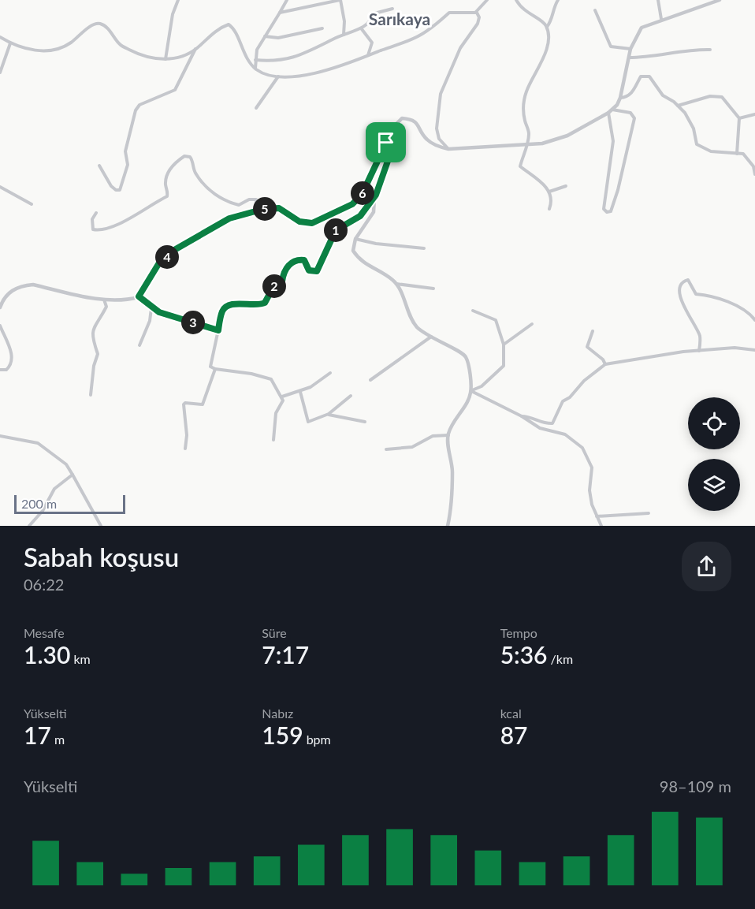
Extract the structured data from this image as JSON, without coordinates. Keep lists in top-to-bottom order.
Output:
{
  "districts": ["Sarıkaya"],
  "scale_bar": "200 m",
  "page": {
    "pins": [
      "6",
      "5",
      "1",
      "4",
      "2",
      "3"
    ],
    "scale": "200 m",
    "heading": ["Sabah koşusu", "06:22"],
    "stats": [
      ["Mesafe", "1.30 km"],
      ["Süre", "7:17"],
      ["Tempo", "5:36 /km"],
      ["Yükselti", "17 m"],
      ["Nabız", "159 bpm"],
      ["kcal", "87"]
    ],
    "chart": ["Yükselti", "98–109 m"]
  }
}
